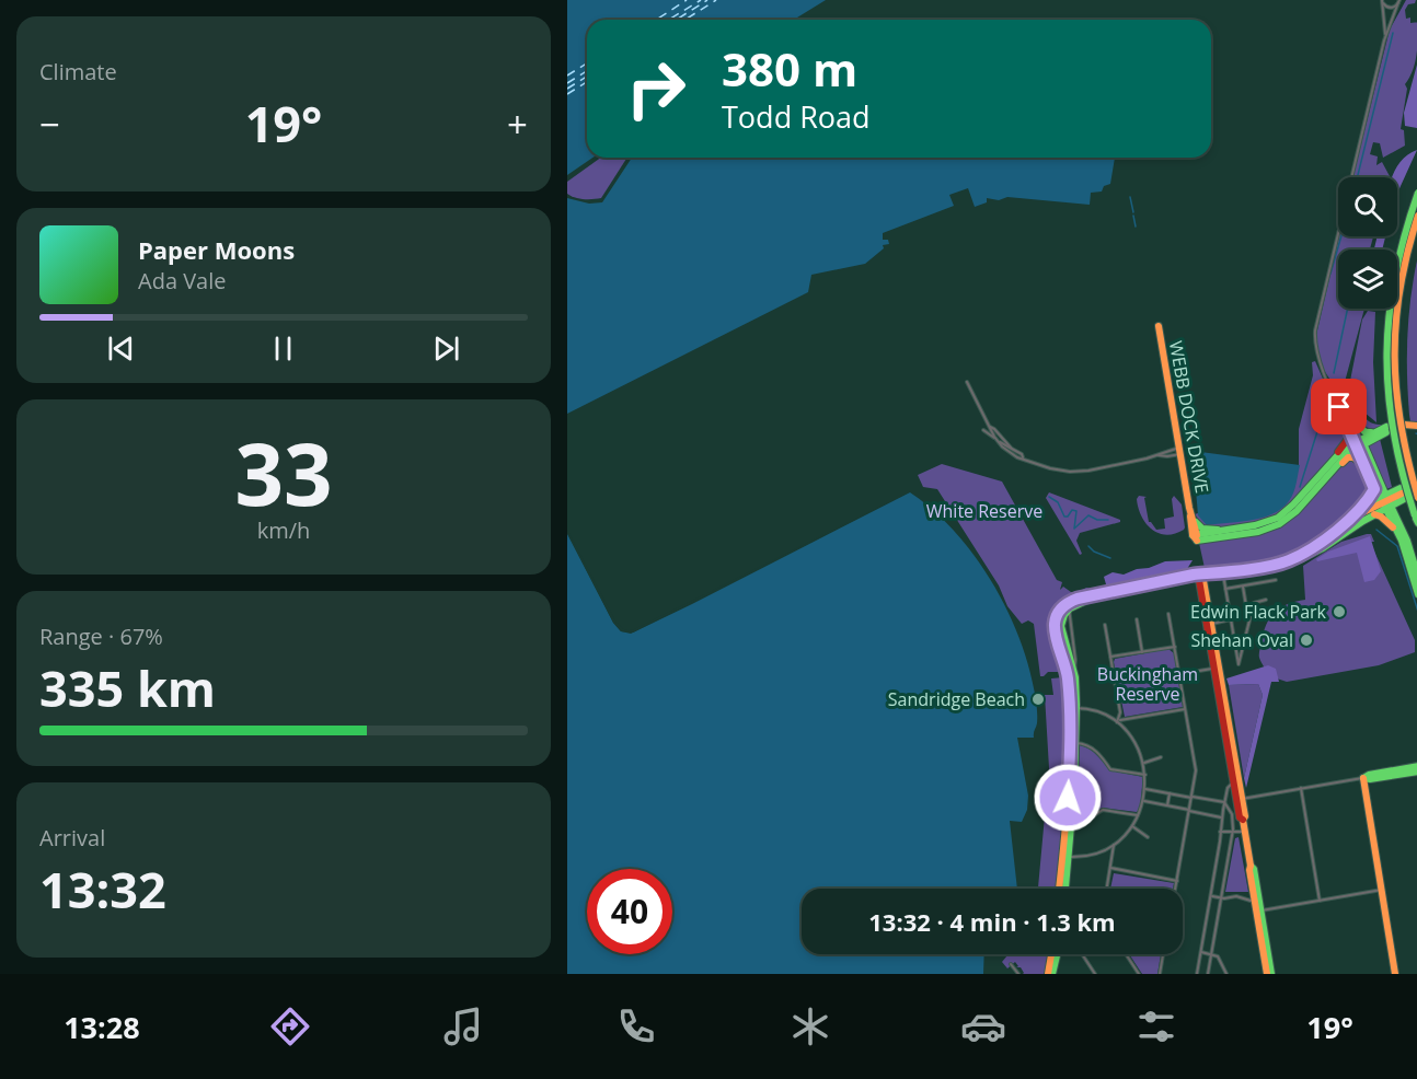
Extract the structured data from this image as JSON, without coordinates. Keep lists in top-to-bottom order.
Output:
{
  "streets": {
    "main road": ["WEBB DOCK DRIVE"]
  },
  "parks": ["White Reserve", "Buckingham Reserve"],
  "places": ["Edwin Flack Park", "Shehan Oval", "Sandridge Beach"],
  "page": {
    "tile": [
      "Climate",
      ["33", "km/h"],
      ["Range · 67%", "335 km"],
      ["Arrival", "13:32"]
    ],
    "turn": ["380 m", "Todd Road"],
    "heat": ["−", "19°", "+"],
    "song": ["Paper Moons", "Ada Vale"],
    "limit": "40",
    "trip": "13:32 · 4 min · 1.3 km",
    "tabs": ["13:28", "19°"]
  }
}
